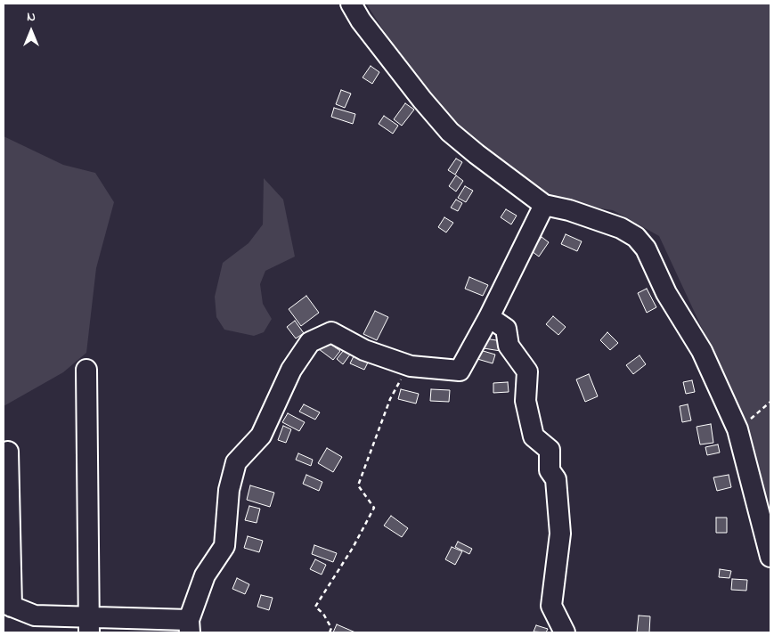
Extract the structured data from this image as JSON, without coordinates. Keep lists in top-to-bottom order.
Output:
{
  "north": "top"
}
